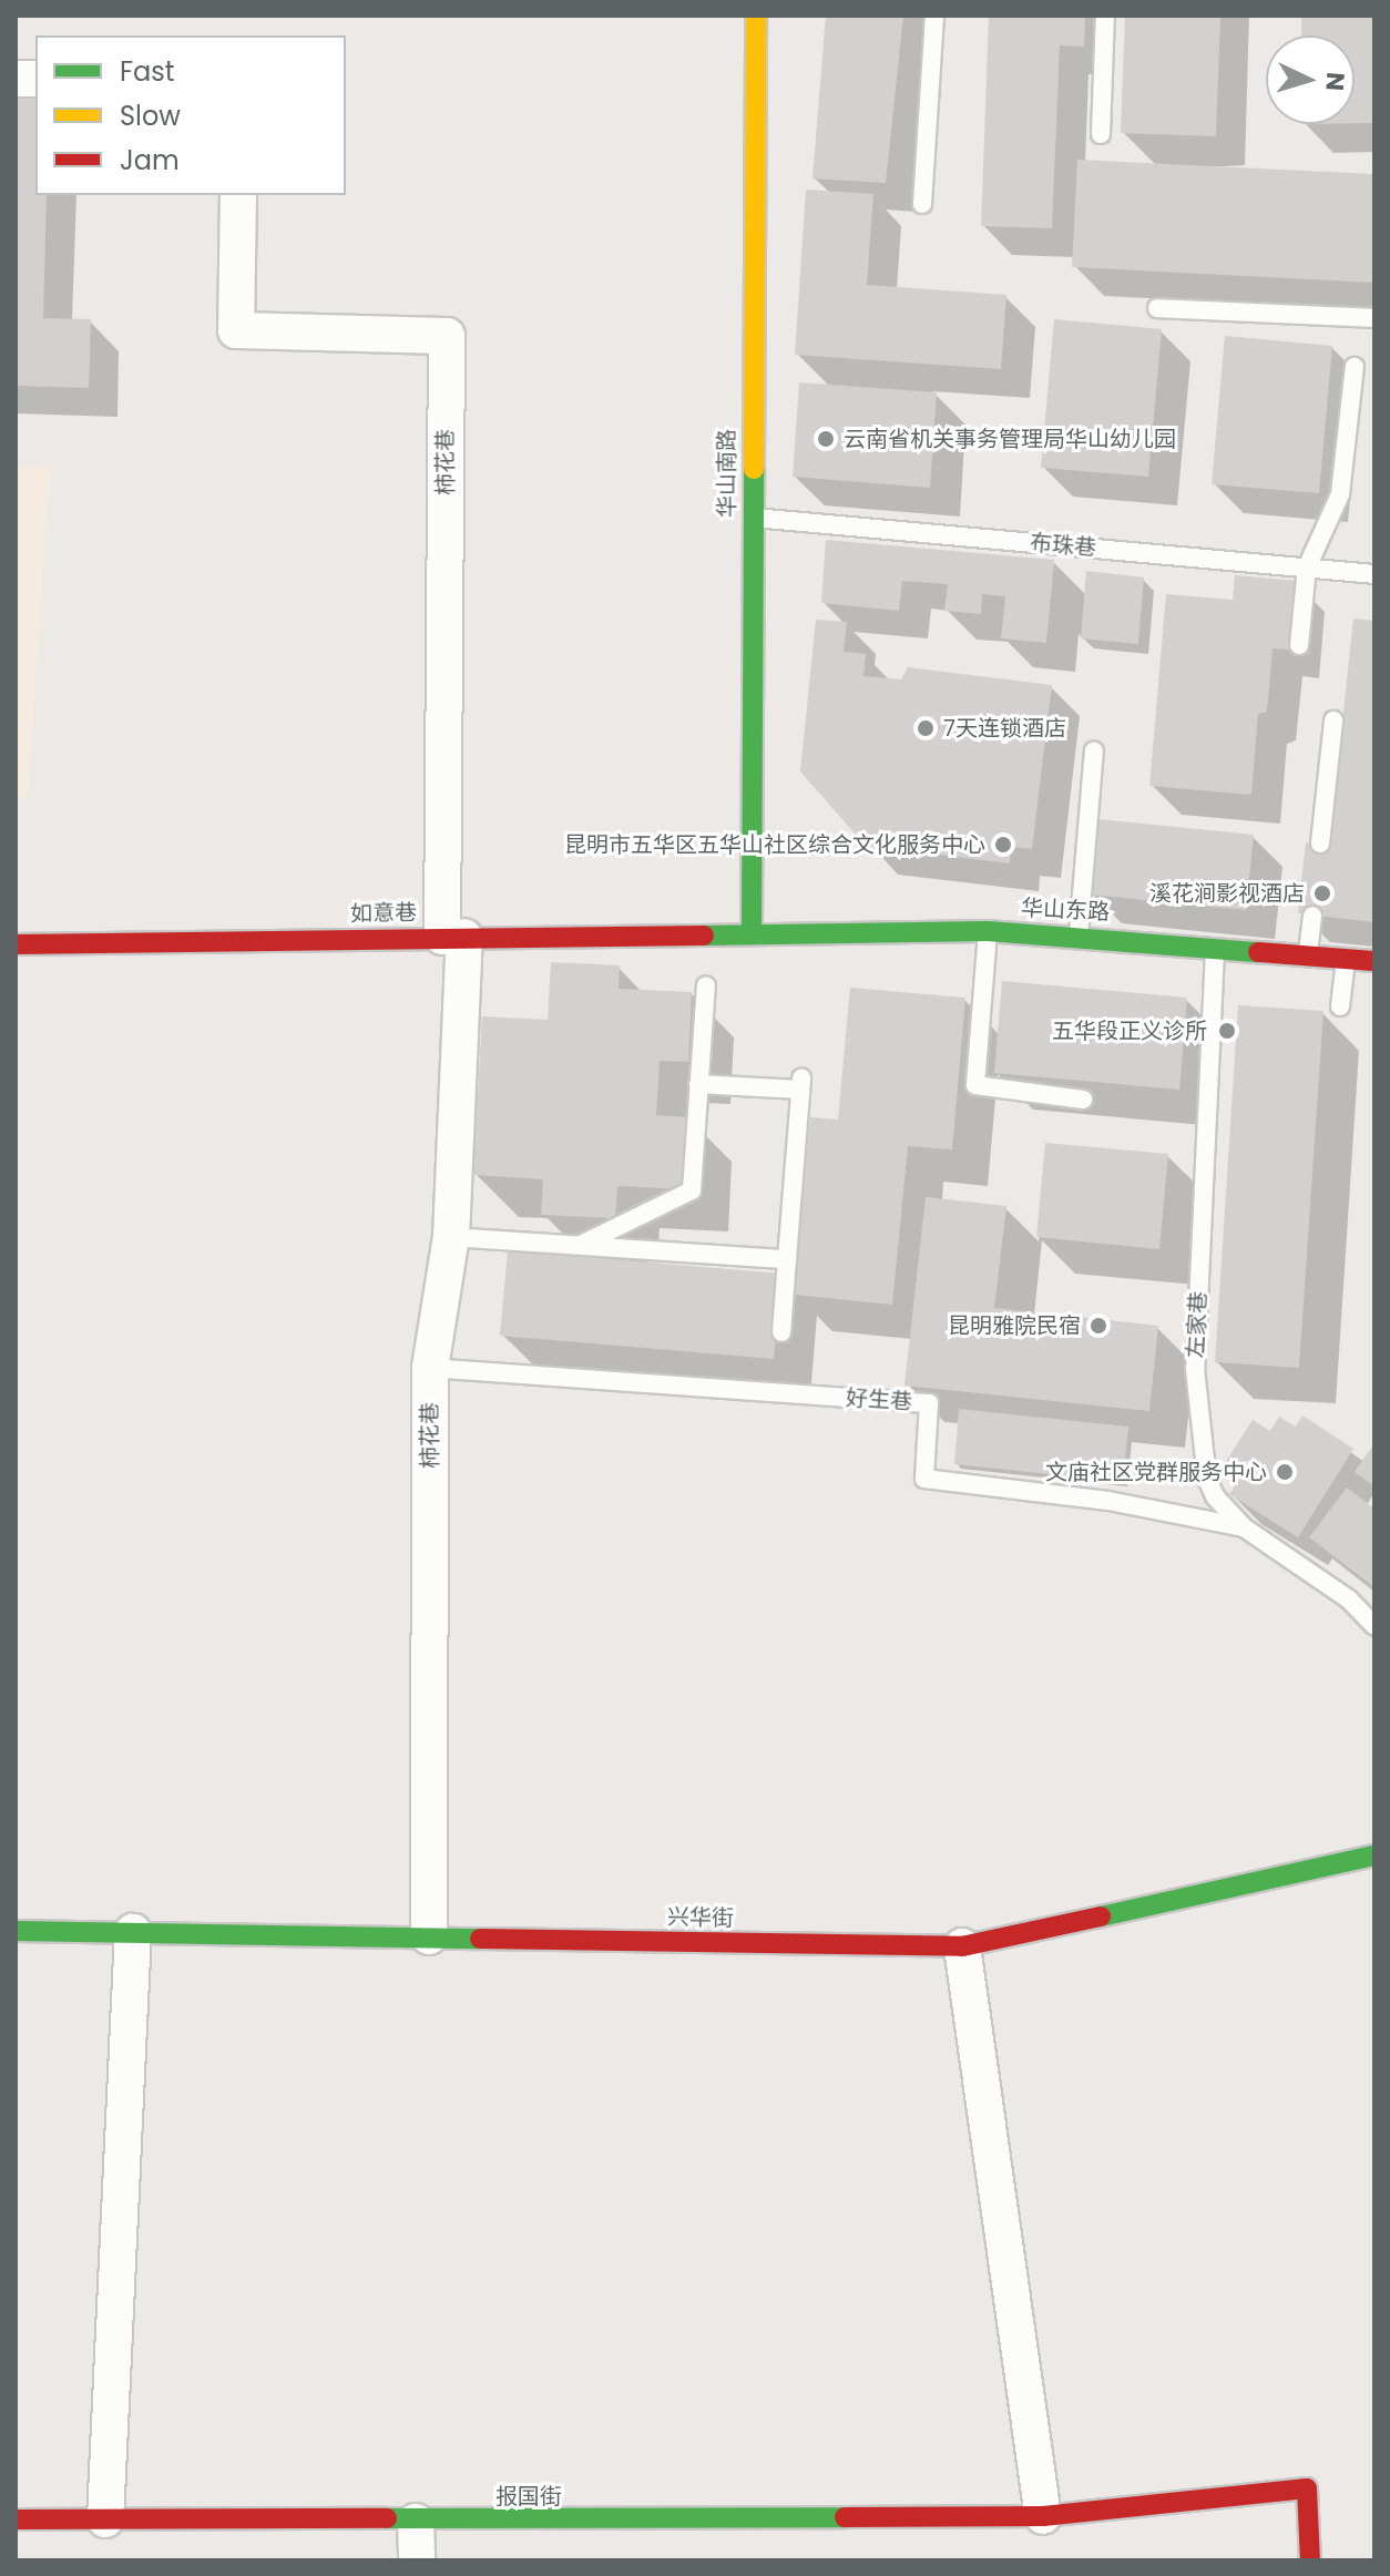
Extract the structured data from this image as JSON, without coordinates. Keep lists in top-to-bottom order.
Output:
{
  "streets": {
    "street": [
      "柿花巷",
      "华山南路",
      "华山东路",
      "如意巷",
      "兴华街",
      "报国街"
    ],
    "lane": ["布珠巷", "左家巷", "好生巷"]
  },
  "crossings": [
    ["柿花巷", "如意巷"],
    ["柿花巷", "好生巷"],
    ["柿花巷", "兴华街"],
    ["华山南路", "布珠巷"],
    ["华山南路", "华山东路"],
    ["华山南路", "如意巷"],
    ["华山东路", "如意巷"],
    ["华山东路", "左家巷"],
    ["左家巷", "好生巷"]
  ],
  "places": [
    "云南省机关事务管理局华山幼儿园",
    "7天连锁酒店",
    "昆明市五华区五华山社区综合文化服务中心",
    "溪花涧影视酒店",
    "五华段正义诊所",
    "昆明雅院民宿",
    "文庙社区党群服务中心"
  ],
  "legend": ["Fast", "Slow", "Jam"],
  "north": "right"
}
